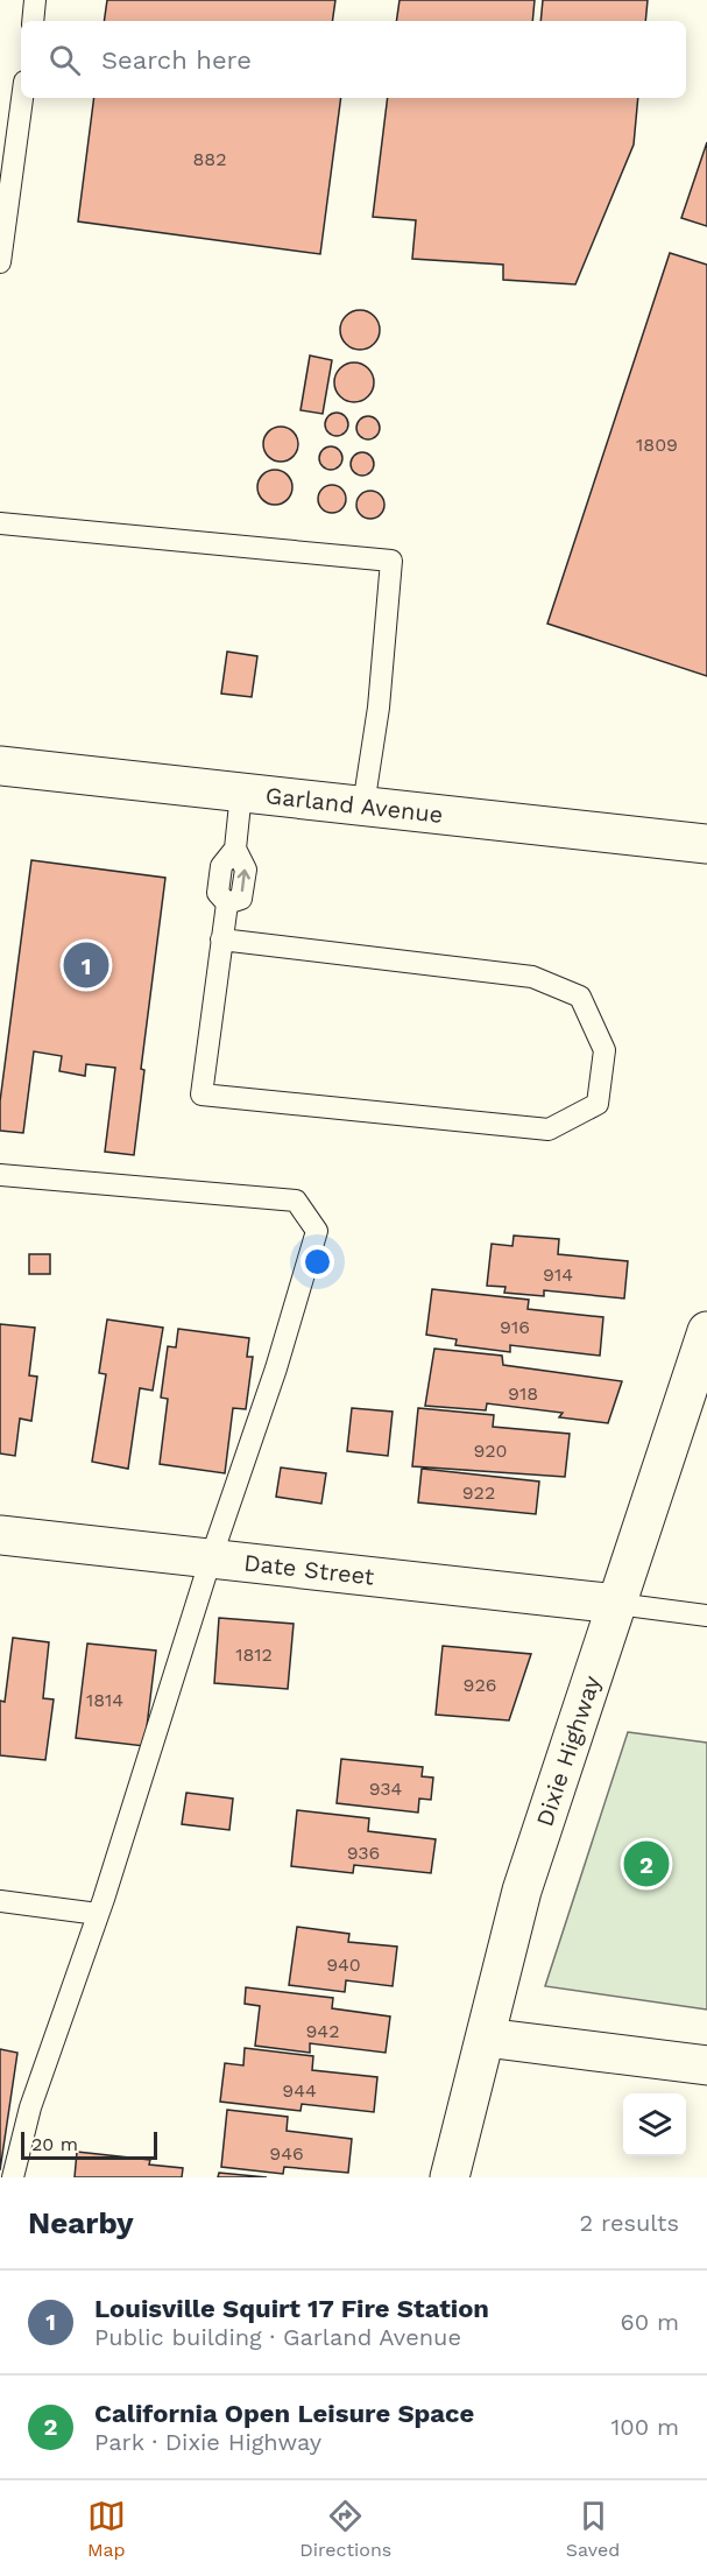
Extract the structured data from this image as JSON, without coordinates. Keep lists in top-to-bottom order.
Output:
{
  "streets": {
    "street": ["Garland Avenue", "Date Street", "Dixie Highway"]
  },
  "crossings": [
    ["Date Street", "Dixie Highway"]
  ],
  "house_numbers": [
    "882",
    "1809",
    "914",
    "916",
    "918",
    "920",
    "922",
    "1812",
    "926",
    "1814",
    "934",
    "936",
    "940",
    "942",
    "944",
    "946"
  ],
  "scale_bar": "20 m",
  "page": {
    "search": "Search here",
    "pins": ["1", "2"],
    "scale": "20 m",
    "heading": ["Nearby", "2 results"],
    "list": [
      {
        "mark": "1",
        "name": "Louisville Squirt 17 Fire Station",
        "note": "Public building · Garland Avenue",
        "value": "60 m"
      },
      {
        "mark": "2",
        "name": "California Open Leisure Space",
        "note": "Park · Dixie Highway",
        "value": "100 m"
      }
    ],
    "nav": ["Map", "Directions", "Saved"]
  }
}
